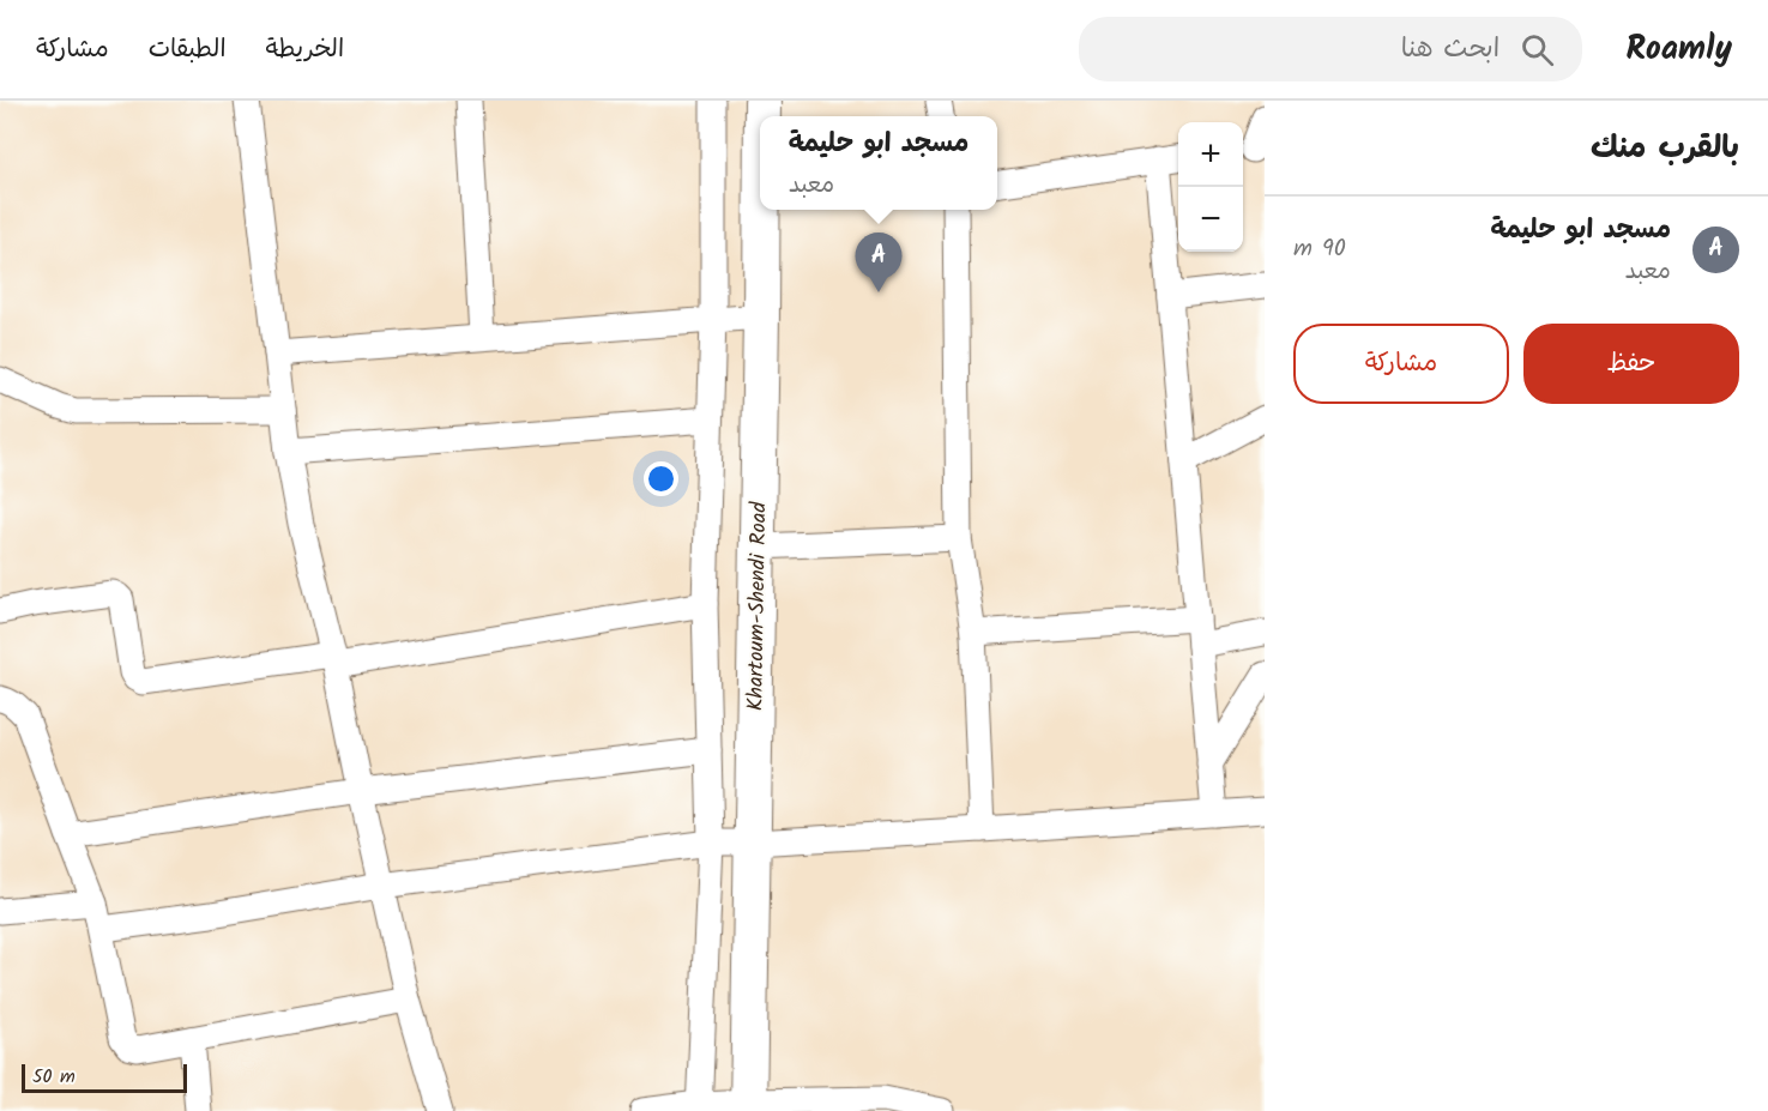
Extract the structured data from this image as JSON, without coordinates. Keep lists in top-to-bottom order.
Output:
{
  "streets": {
    "highway": ["Khartoum-Shendi Road"]
  },
  "scale_bar": "50 m",
  "page": {
    "header": "Roamly",
    "search": "ابحث هنا",
    "nav": ["الخريطة", "الطبقات", "مشاركة"],
    "heading": "بالقرب منك",
    "popup": ["مسجد ابو حليمة", "معبد"],
    "map_buttons": ["+", "−"],
    "list": [
      {
        "mark": "A",
        "name": "مسجد ابو حليمة",
        "note": "معبد",
        "value": "90 m"
      }
    ],
    "pins": "A",
    "buttons": ["حفظ", "مشاركة"],
    "scale": "50 m"
  }
}
